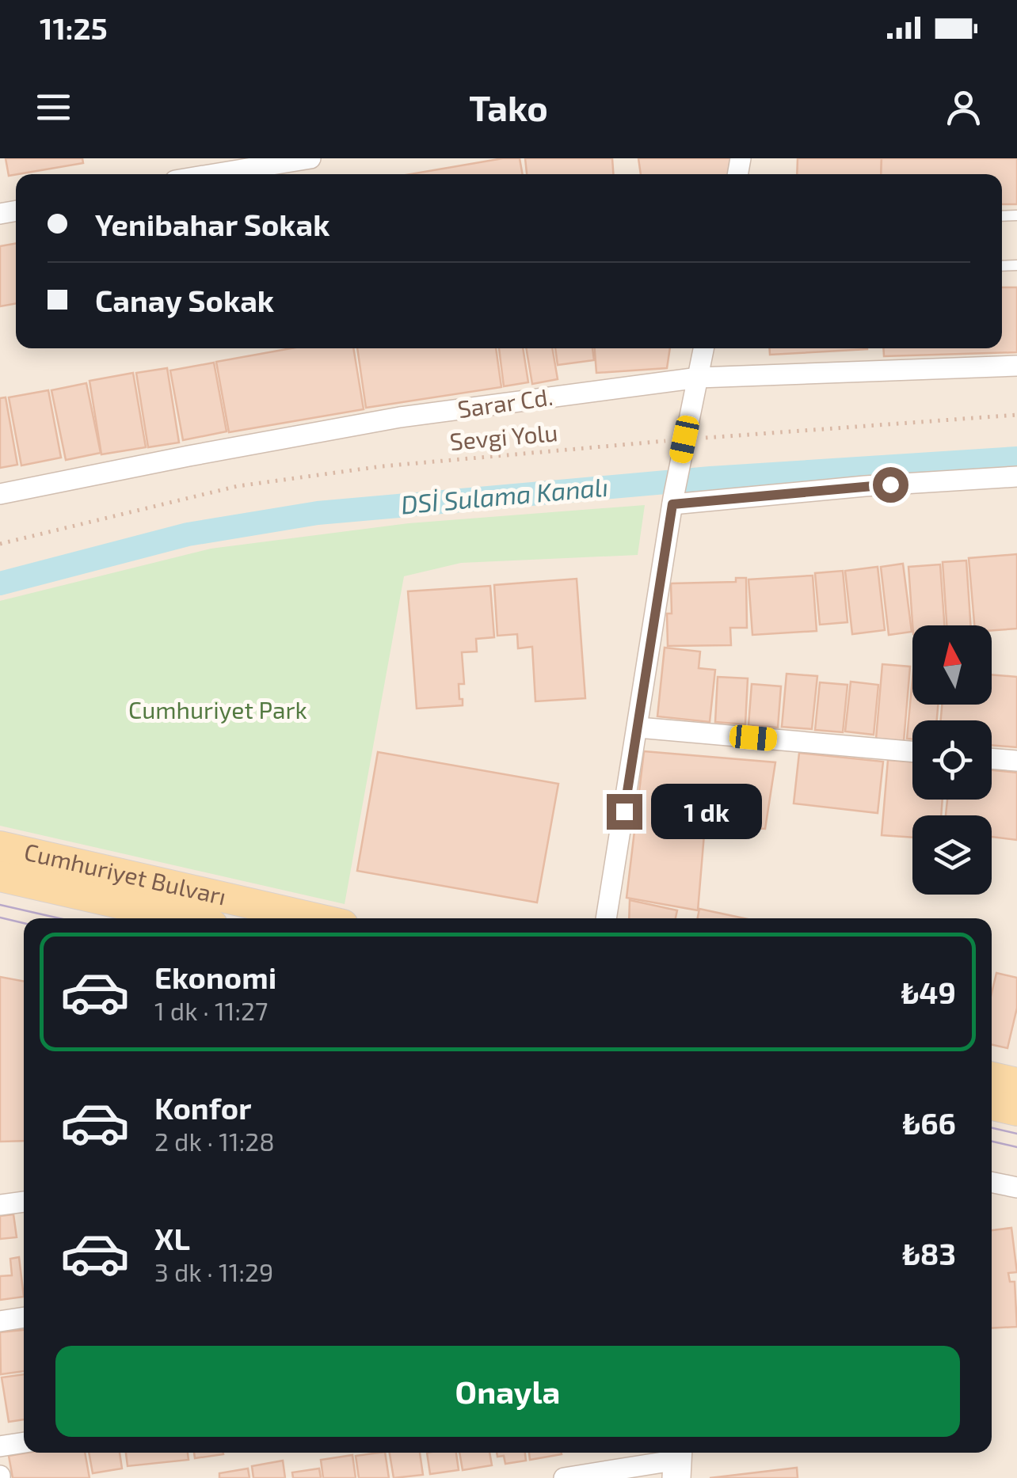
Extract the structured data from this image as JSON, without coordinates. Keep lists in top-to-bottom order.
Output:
{
  "streets": {
    "main road": ["Cumhuriyet Bulvarı"],
    "street": ["Sarar Cd."],
    "path": ["Sevgi Yolu"]
  },
  "water": ["DSİ Sulama Kanalı"],
  "parks": ["Cumhuriyet Park"],
  "north": "top",
  "page": {
    "status": "11:25",
    "header": "Tako",
    "banner": ["Yenibahar Sokak", "Canay Sokak"],
    "bubble": "1 dk",
    "list": [
      {
        "name": "Ekonomi",
        "note": "1 dk · 11:27",
        "value": "₺49"
      },
      {
        "name": "Konfor",
        "note": "2 dk · 11:28",
        "value": "₺66"
      },
      {
        "name": "XL",
        "note": "3 dk · 11:29",
        "value": "₺83"
      }
    ],
    "buttons": "Onayla"
  }
}
